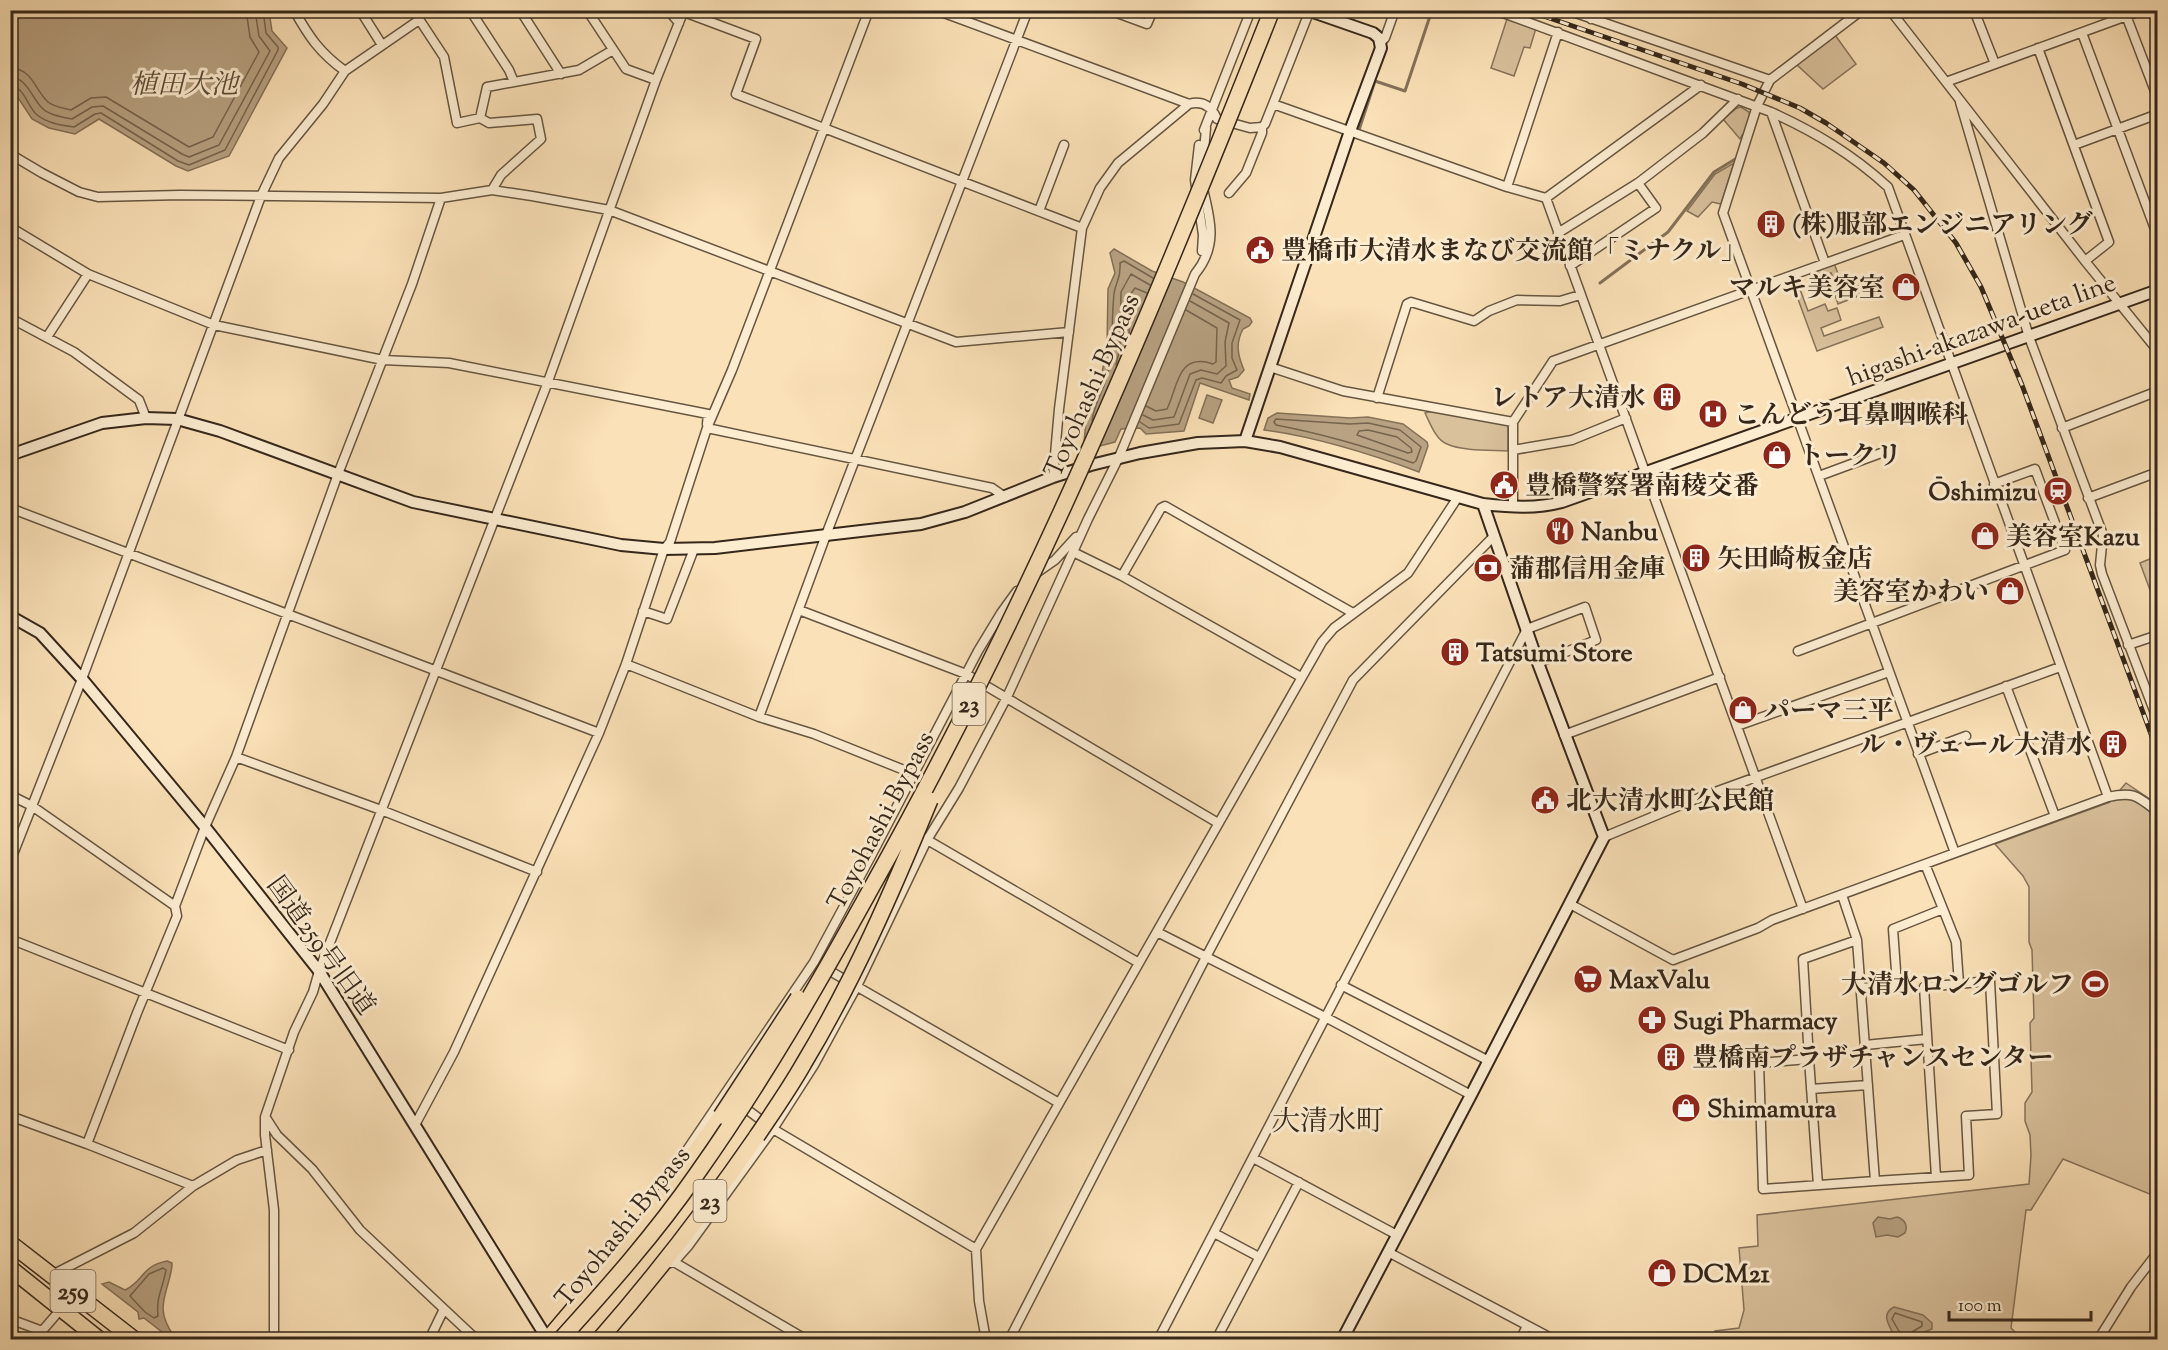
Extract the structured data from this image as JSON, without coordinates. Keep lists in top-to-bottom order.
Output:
{
  "streets": {
    "highway": ["Toyohashi Bypass", "23", "259"],
    "street": ["higashi-akazawa-ueta line", "国道259号旧道"]
  },
  "crossings": [
    ["Toyohashi Bypass", "23"],
    ["23", "国道259号旧道"]
  ],
  "districts": ["大清水町"],
  "water": ["植田大池"],
  "places": {
    "building": [
      "(株)服部エンジニアリング",
      "レトア大清水",
      "矢田崎板金店",
      "Tatsumi Store",
      "ル・ヴェール大清水",
      "豊橋南プラザチャンスセンター"
    ],
    "public building": ["豊橋市大清水まなび交流館「ミナクル」", "豊橋警察署南稜交番", "北大清水町公民館"],
    "shop": [
      "マルキ美容室",
      "トークリ",
      "美容室Kazu",
      "美容室かわい",
      "パーマ三平",
      "Shimamura",
      "DCM21"
    ],
    "hospital": ["こんどう耳鼻咽喉科"],
    "station": ["Ōshimizu"],
    "restaurant": ["Nanbu"],
    "bank": ["蒲郡信用金庫"],
    "supermarket": ["MaxValu"],
    "sports": ["大清水ロングゴルフ"],
    "pharmacy": ["Sugi Pharmacy"]
  },
  "scale_bar": "100 m"
}
